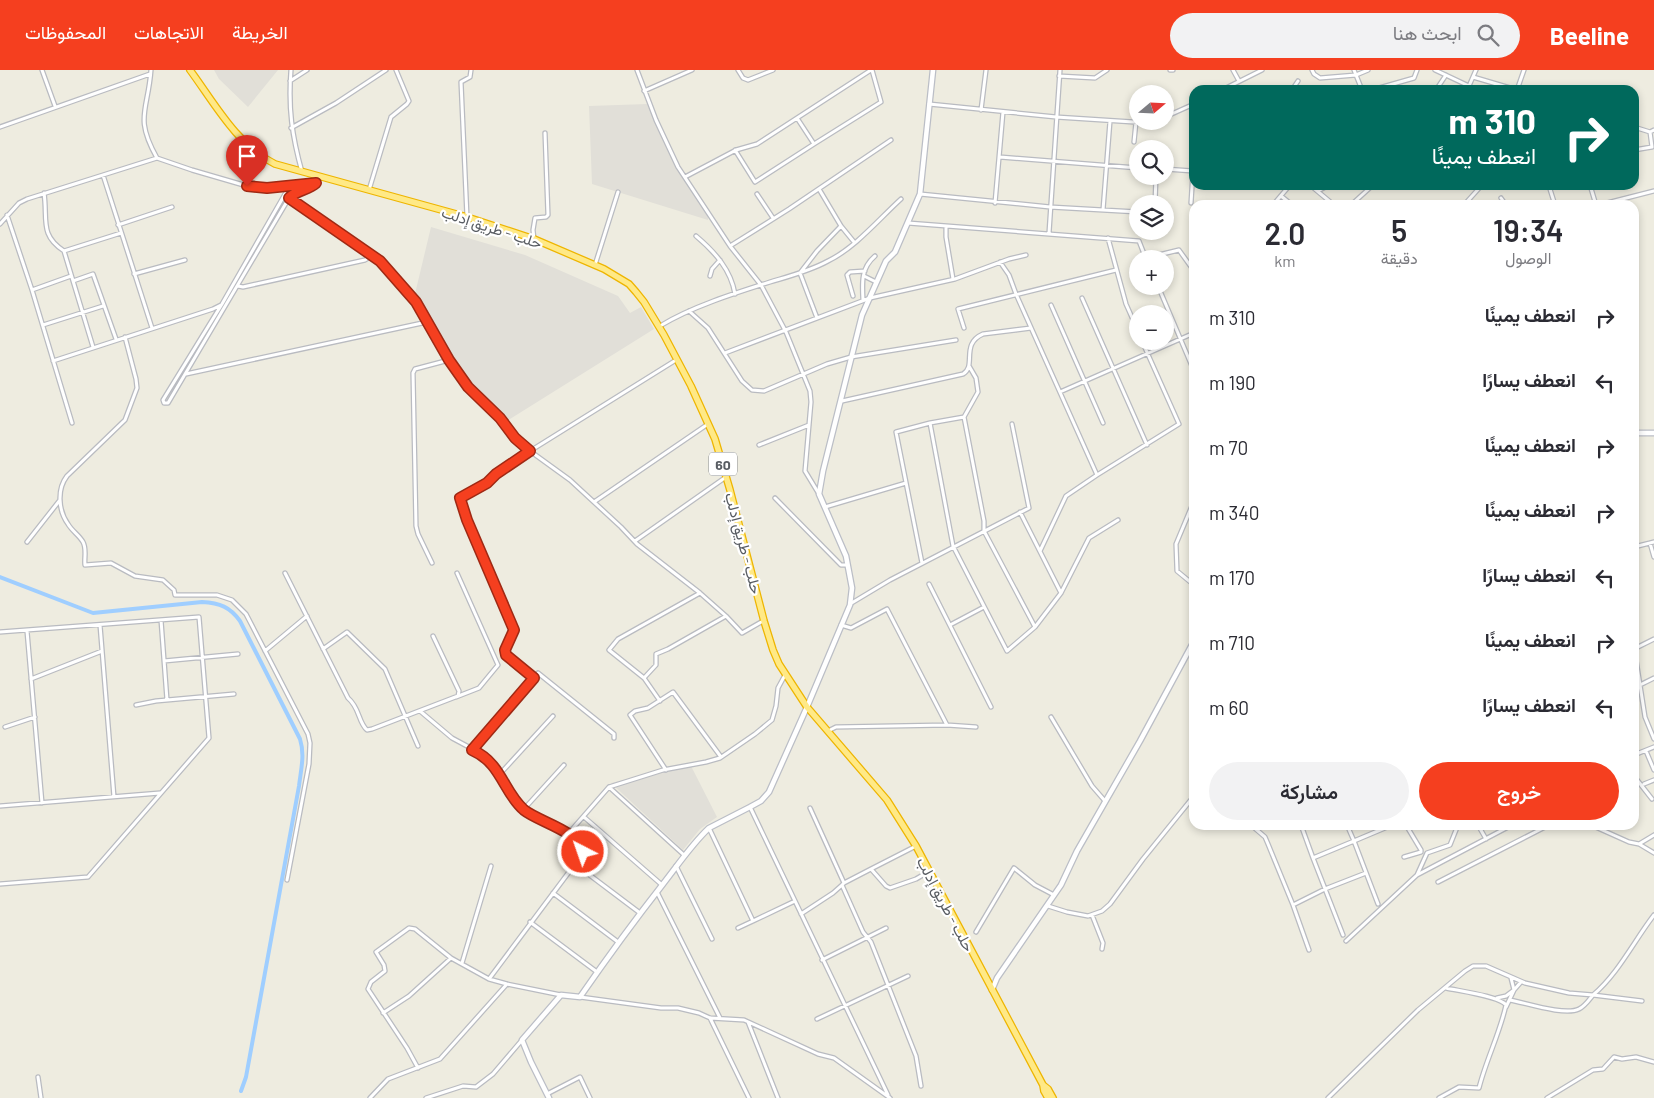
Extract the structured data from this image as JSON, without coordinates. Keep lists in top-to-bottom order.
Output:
{
  "streets": {
    "highway": ["حلب - طريق إدلب", "60"]
  },
  "crossings": [
    ["حلب - طريق إدلب", "60"]
  ],
  "north": "right",
  "page": {
    "header": "Beeline",
    "search": "ابحث هنا",
    "nav": ["الخريطة", "الاتجاهات", "المحفوظات"],
    "map_buttons": ["+", "−"],
    "turn": ["310 m", "انعطف يمينًا"],
    "eta": [
      "19:34",
      "الوصول",
      "5",
      "دقيقة",
      "2.0",
      "km"
    ],
    "list": [
      {
        "name": "انعطف يمينًا",
        "value": "310 m"
      },
      {
        "name": "انعطف يسارًا",
        "value": "190 m"
      },
      {
        "name": "انعطف يمينًا",
        "value": "70 m"
      },
      {
        "name": "انعطف يمينًا",
        "value": "340 m"
      },
      {
        "name": "انعطف يسارًا",
        "value": "170 m"
      },
      {
        "name": "انعطف يمينًا",
        "value": "710 m"
      },
      {
        "name": "انعطف يسارًا",
        "value": "60 m"
      }
    ],
    "buttons": ["خروج", "مشاركة"]
  }
}
